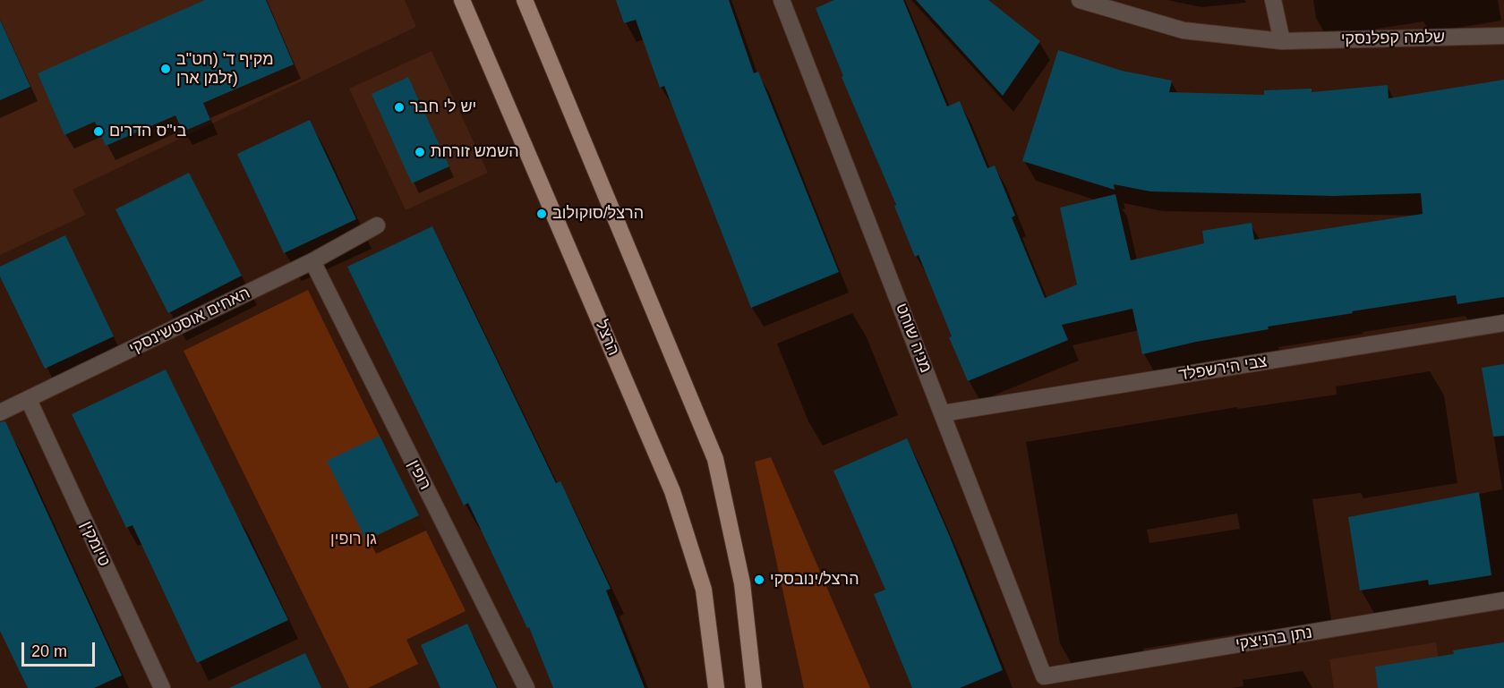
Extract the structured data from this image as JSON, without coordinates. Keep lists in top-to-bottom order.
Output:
{
  "streets": {
    "main road": ["הרצל"],
    "street": [
      "שלמה קפלנסקי",
      "האחים אוסטשינסקי",
      "מניה שוחט",
      "צבי הירשפלד",
      "רופין",
      "טיומקין",
      "נתן ברניצקי"
    ]
  },
  "crossings": [
    ["האחים אוסטשינסקי", "רופין"],
    ["האחים אוסטשינסקי", "טיומקין"],
    ["מניה שוחט", "צבי הירשפלד"],
    ["מניה שוחט", "נתן ברניצקי"]
  ],
  "parks": ["גן רופין"],
  "places": [
    "מקיף ד' (חט\"ב זלמן ארן)",
    "יש לי חבר",
    "בי\"ס הדרים",
    "השמש זורחת",
    "הרצל/סוקולוב",
    "הרצל/ינובסקי"
  ],
  "scale_bar": "20 m"
}
